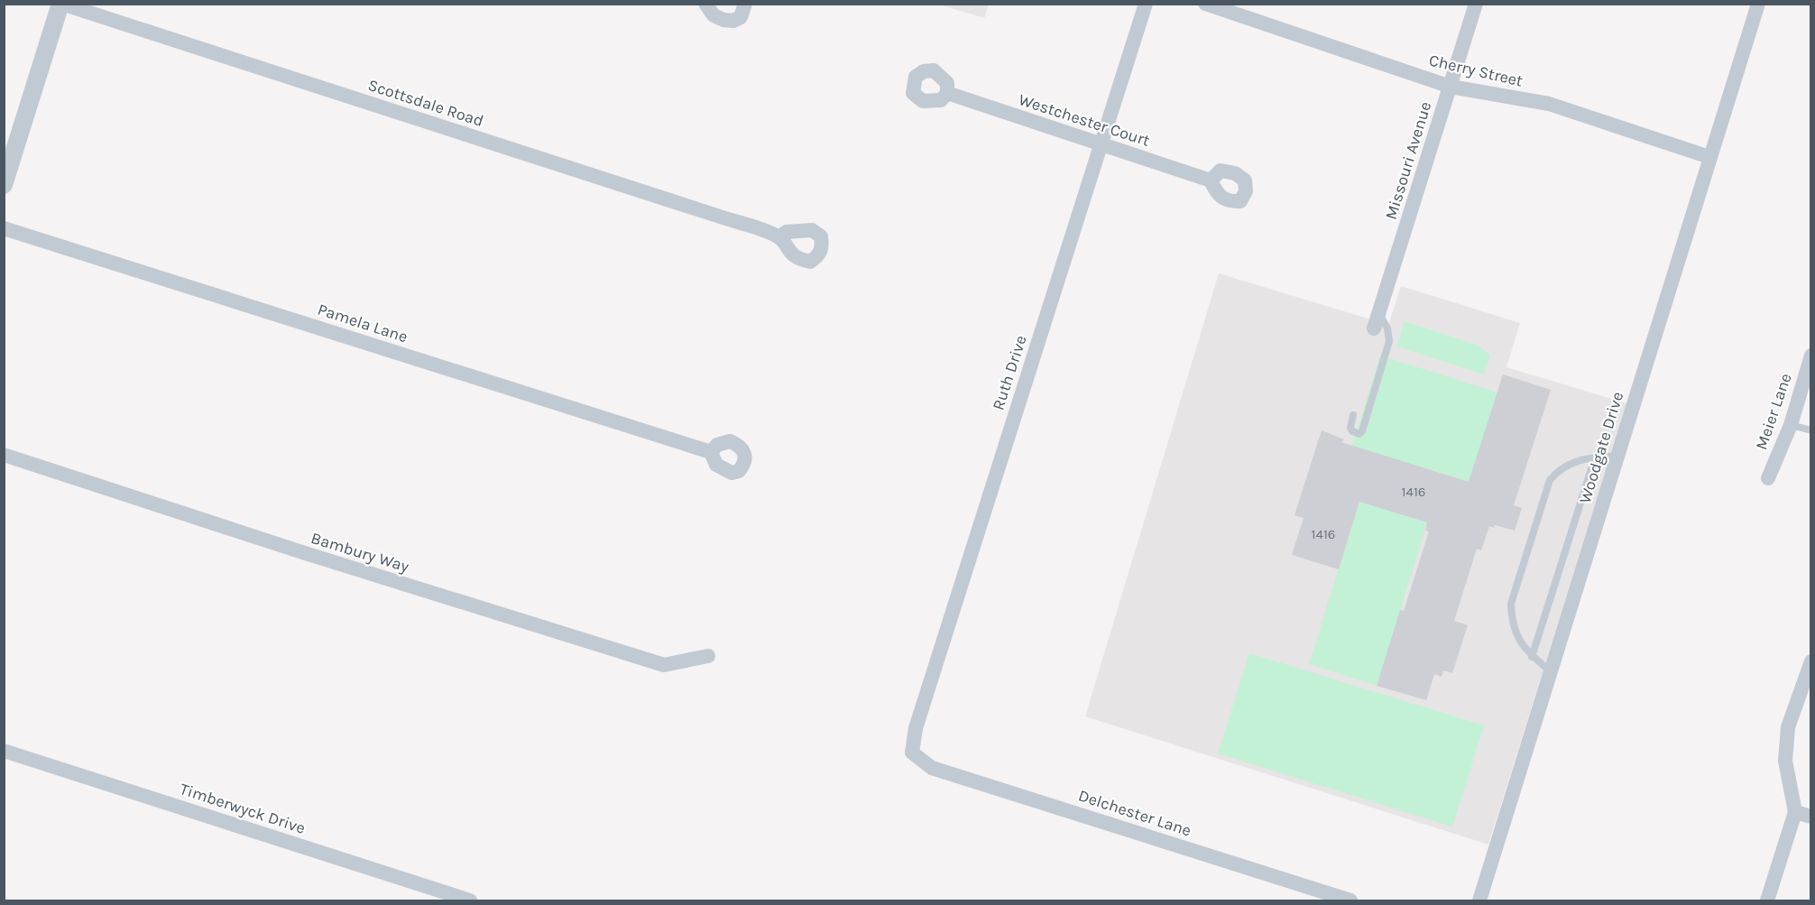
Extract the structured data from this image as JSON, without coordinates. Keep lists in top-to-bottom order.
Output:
{
  "streets": {
    "street": [
      "Cherry Street",
      "Scottsdale Road",
      "Westchester Court",
      "Missouri Avenue",
      "Pamela Lane",
      "Ruth Drive",
      "Meier Lane",
      "Woodgate Drive",
      "Bambury Way",
      "Timberwyck Drive",
      "Delchester Lane"
    ]
  },
  "crossings": [
    ["Cherry Street", "Missouri Avenue"],
    ["Cherry Street", "Woodgate Drive"],
    ["Westchester Court", "Ruth Drive"],
    ["Ruth Drive", "Delchester Lane"]
  ],
  "house_numbers": ["1416", "1416"]
}
